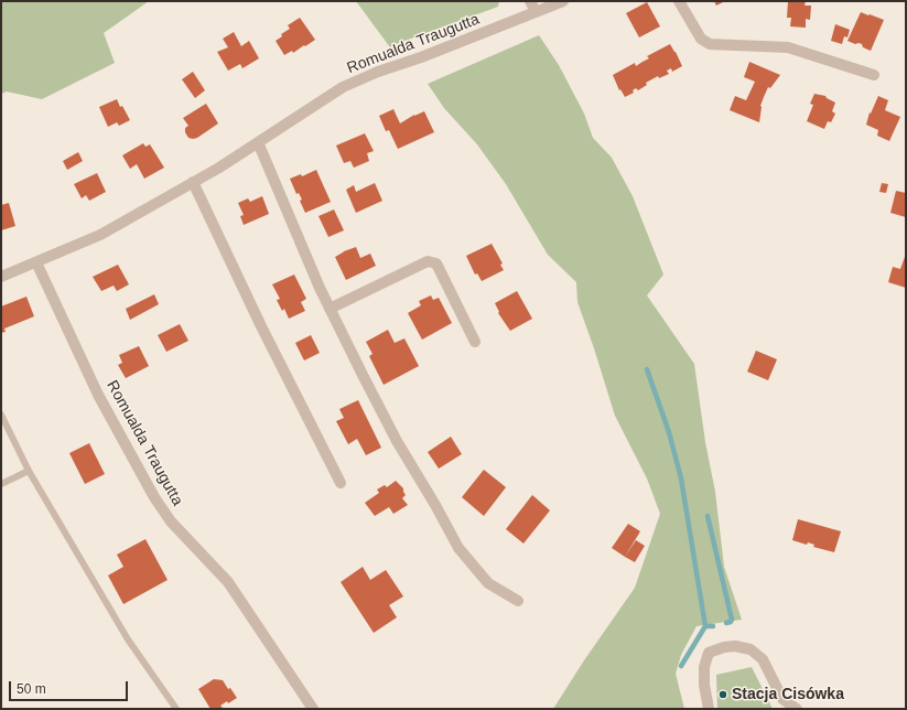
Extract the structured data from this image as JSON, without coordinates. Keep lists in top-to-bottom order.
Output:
{
  "streets": {
    "street": ["Romualda Traugutta"]
  },
  "places": ["Stacja Cisówka"],
  "scale_bar": "50 m"
}
